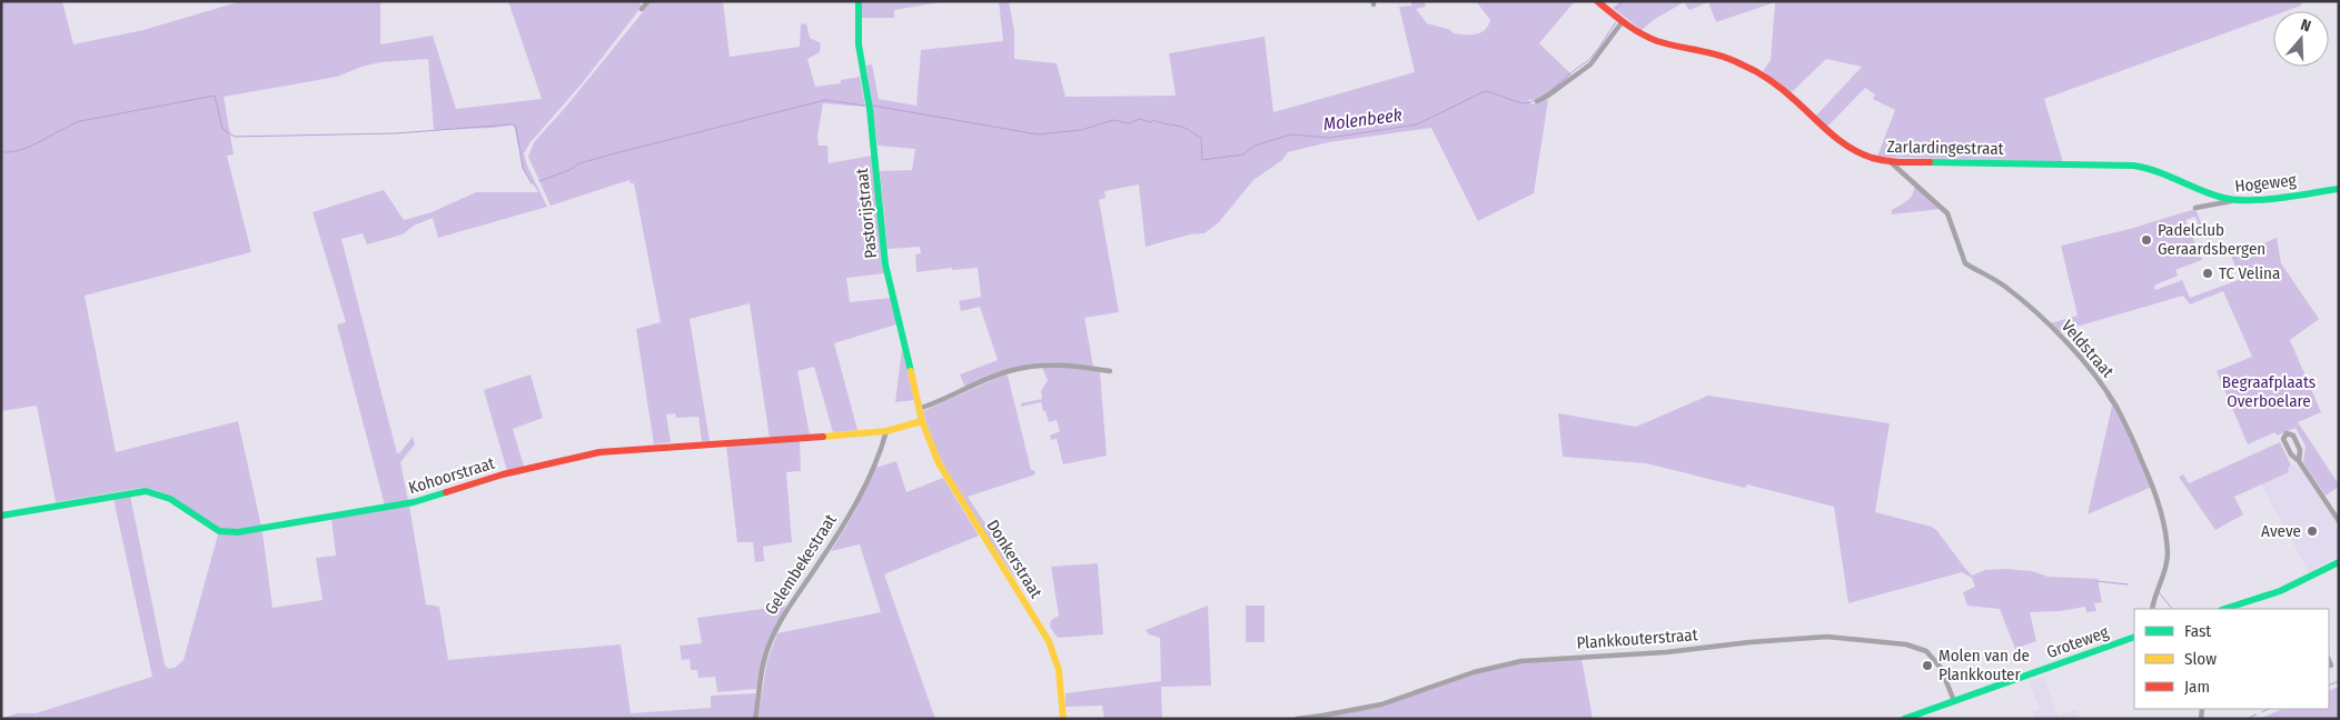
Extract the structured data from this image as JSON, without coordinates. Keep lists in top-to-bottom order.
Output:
{
  "streets": {
    "street": [
      "Zarlardingestraat",
      "Hogeweg",
      "Pastorijstraat",
      "Veldstraat",
      "Kohoorstraat",
      "Donkerstraat",
      "Gelembekestraat",
      "Plankkouterstraat",
      "Groteweg"
    ]
  },
  "crossings": [
    ["Zarlardingestraat", "Hogeweg"],
    ["Zarlardingestraat", "Veldstraat"],
    ["Pastorijstraat", "Kohoorstraat"],
    ["Pastorijstraat", "Donkerstraat"],
    ["Kohoorstraat", "Donkerstraat"],
    ["Kohoorstraat", "Gelembekestraat"],
    ["Plankkouterstraat", "Groteweg"]
  ],
  "water": ["Molenbeek"],
  "parks": ["Begraafplaats Overboelare"],
  "places": [
    "Padelclub Geraardsbergen",
    "TC Velina",
    "Aveve",
    "Molen van de Plankkouter"
  ],
  "legend": ["Fast", "Slow", "Jam"],
  "north": "top"
}
